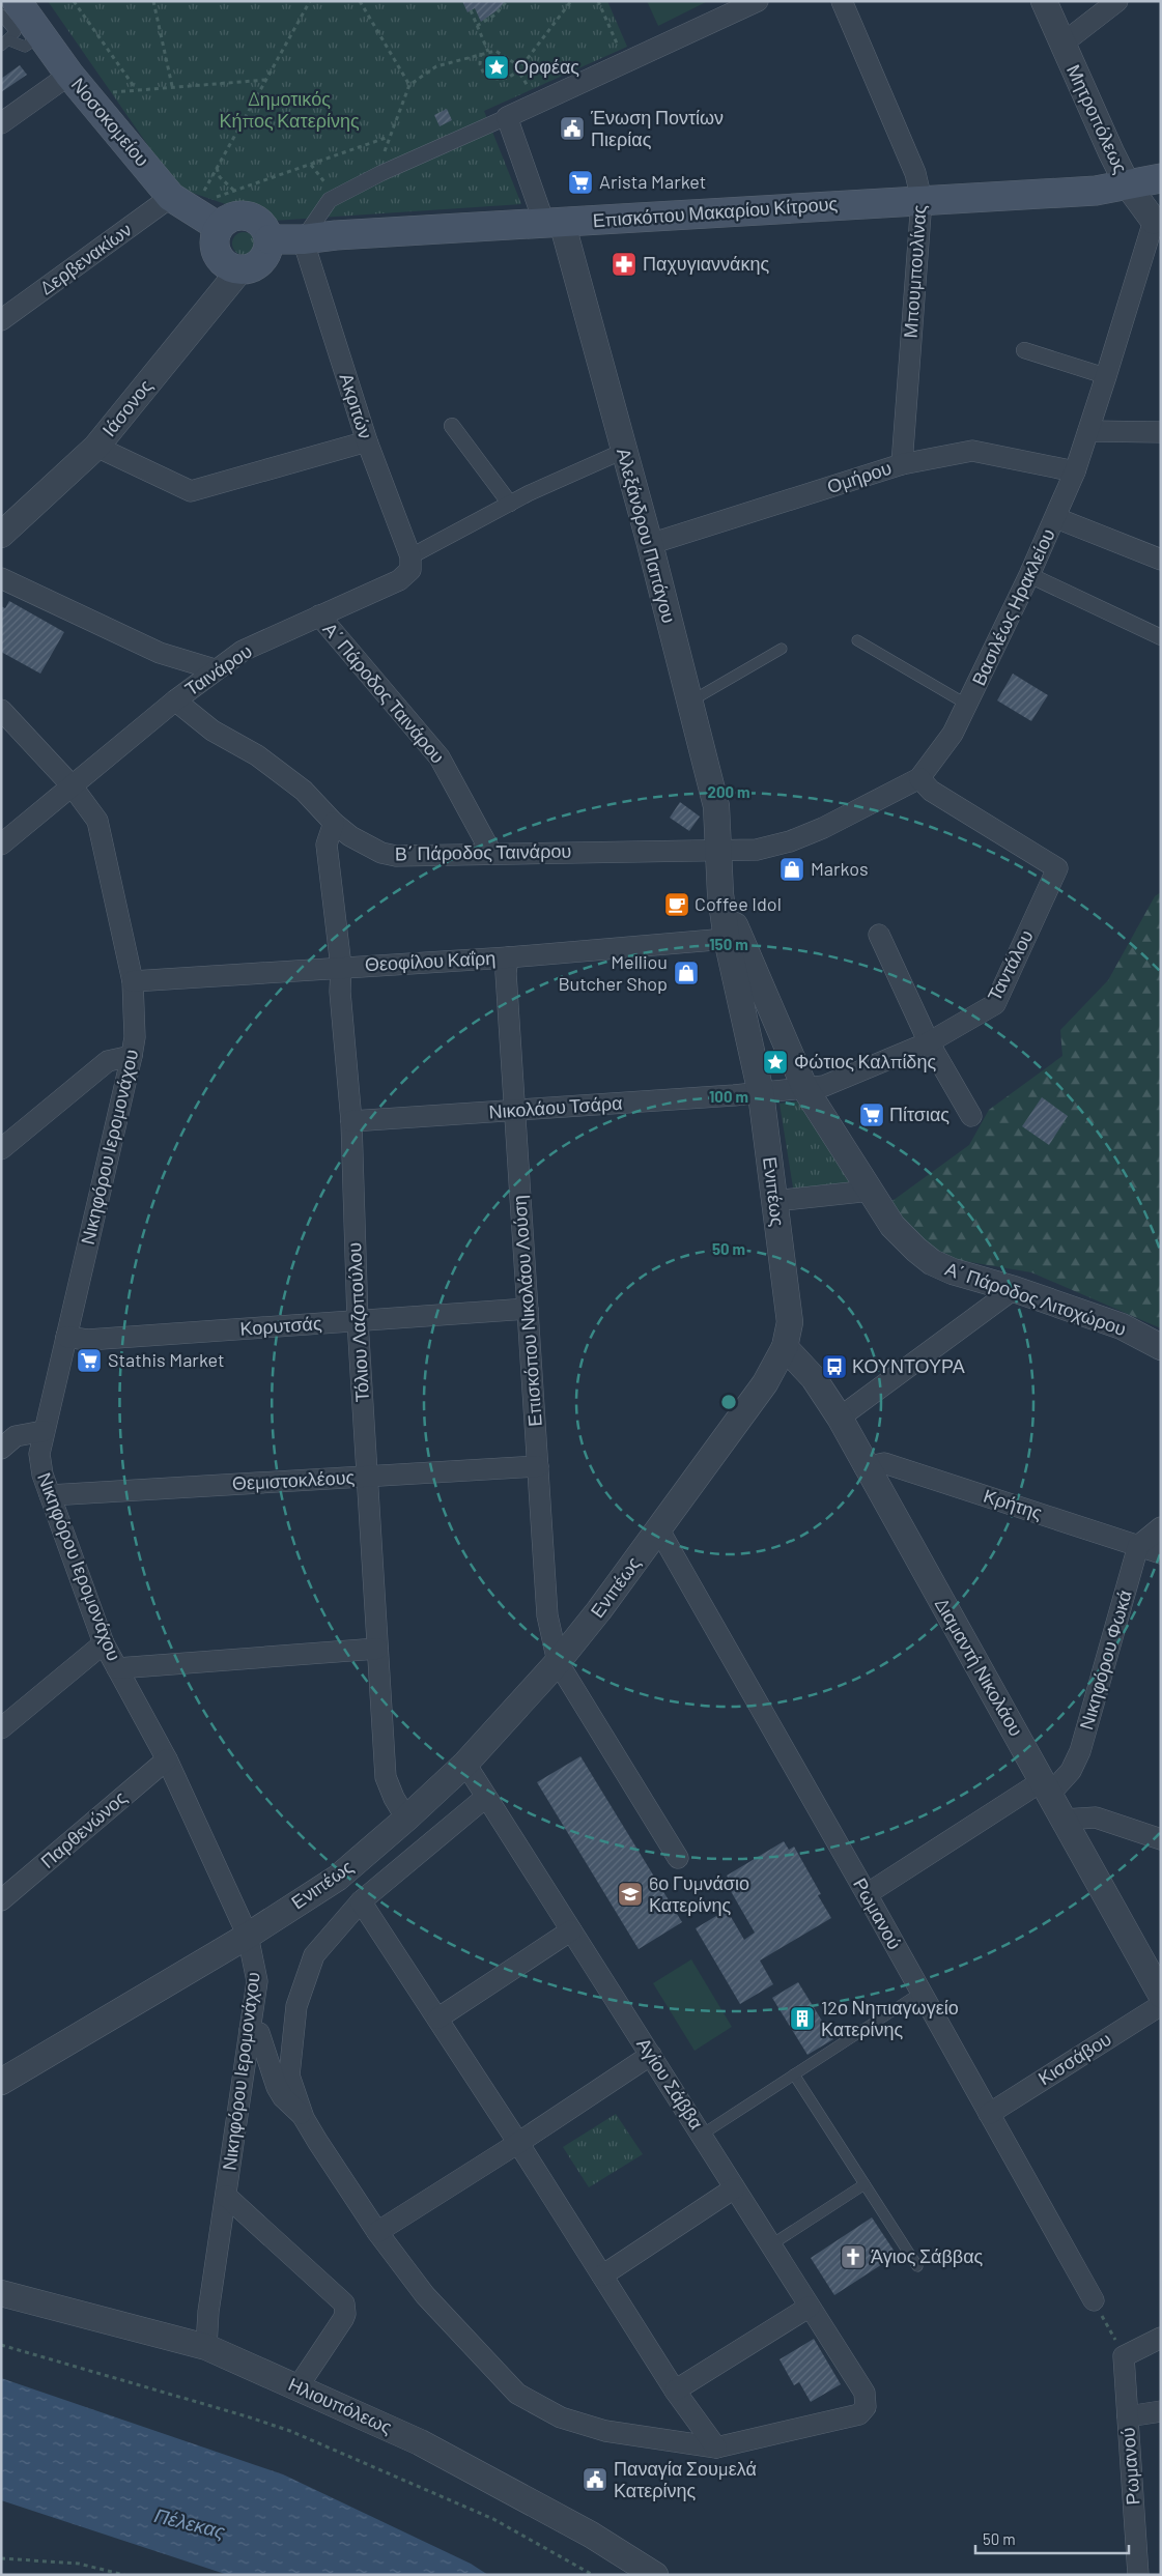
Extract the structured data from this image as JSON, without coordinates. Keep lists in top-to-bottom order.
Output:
{
  "streets": {
    "main road": ["Νοσοκομείου", "Επισκόπου Μακαρίου Κίτρους"],
    "street": [
      "Μητροπόλεως",
      "Δερβενακίων",
      "Μπουμπουλίνας",
      "Ακριτών",
      "Ιάσονος",
      "Ομήρου",
      "Αλεξάνδρου Παπάγου",
      "Βασιλέως Ηρακλείου",
      "Ταινάρου",
      "Α΄ Πάροδος Ταινάρου",
      "Β΄ Πάροδος Ταινάρου",
      "Θεοφίλου Καΐρη",
      "Ταντάλου",
      "Νικολάου Τσάρα",
      "Νικηφόρου Ιερομονάχου",
      "Ενιπέως",
      "Α΄ Πάροδος Λιτοχώρου",
      "Επισκόπου Νικολάου Λούση",
      "Τόλιου Λαζοπούλου",
      "Κορυτσάς",
      "Θεμιστοκλέους",
      "Κρήτης",
      "Νικηφόρου Φωκά",
      "Διαμαντή Νικολάου",
      "Παρθενώνος",
      "Ρωμανού",
      "Κισσάβου",
      "Αγίου Σάββα",
      "Ηλιουπόλεως"
    ]
  },
  "crossings": [
    ["Μητροπόλεως", "Επισκόπου Μακαρίου Κίτρους"],
    ["Μητροπόλεως", "Βασιλέως Ηρακλείου"],
    ["Νοσοκομείου", "Επισκόπου Μακαρίου Κίτρους"],
    ["Νοσοκομείου", "Δερβενακίων"],
    ["Νοσοκομείου", "Ιάσονος"],
    ["Επισκόπου Μακαρίου Κίτρους", "Μπουμπουλίνας"],
    ["Επισκόπου Μακαρίου Κίτρους", "Ακριτών"],
    ["Επισκόπου Μακαρίου Κίτρους", "Ιάσονος"],
    ["Επισκόπου Μακαρίου Κίτρους", "Αλεξάνδρου Παπάγου"],
    ["Μπουμπουλίνας", "Ομήρου"],
    ["Ακριτών", "Ταινάρου"],
    ["Ομήρου", "Αλεξάνδρου Παπάγου"],
    ["Ομήρου", "Βασιλέως Ηρακλείου"],
    ["Αλεξάνδρου Παπάγου", "Βασιλέως Ηρακλείου"],
    ["Αλεξάνδρου Παπάγου", "Ταινάρου"],
    ["Αλεξάνδρου Παπάγου", "Β΄ Πάροδος Ταινάρου"],
    ["Αλεξάνδρου Παπάγου", "Ενιπέως"],
    ["Βασιλέως Ηρακλείου", "Β΄ Πάροδος Ταινάρου"],
    ["Βασιλέως Ηρακλείου", "Ταντάλου"],
    ["Βασιλέως Ηρακλείου", "Ενιπέως"],
    ["Ταινάρου", "Α΄ Πάροδος Ταινάρου"],
    ["Ταινάρου", "Β΄ Πάροδος Ταινάρου"],
    ["Ταινάρου", "Νικηφόρου Ιερομονάχου"],
    ["Α΄ Πάροδος Ταινάρου", "Β΄ Πάροδος Ταινάρου"],
    ["Β΄ Πάροδος Ταινάρου", "Ενιπέως"],
    ["Β΄ Πάροδος Ταινάρου", "Τόλιου Λαζοπούλου"],
    ["Θεοφίλου Καΐρη", "Νικηφόρου Ιερομονάχου"],
    ["Θεοφίλου Καΐρη", "Ενιπέως"],
    ["Θεοφίλου Καΐρη", "Επισκόπου Νικολάου Λούση"],
    ["Θεοφίλου Καΐρη", "Τόλιου Λαζοπούλου"],
    ["Ταντάλου", "Νικολάου Τσάρα"],
    ["Ταντάλου", "Ενιπέως"],
    ["Ταντάλου", "Α΄ Πάροδος Λιτοχώρου"],
    ["Νικολάου Τσάρα", "Ενιπέως"],
    ["Νικολάου Τσάρα", "Επισκόπου Νικολάου Λούση"],
    ["Νικολάου Τσάρα", "Τόλιου Λαζοπούλου"],
    ["Νικηφόρου Ιερομονάχου", "Ενιπέως"],
    ["Νικηφόρου Ιερομονάχου", "Κορυτσάς"],
    ["Νικηφόρου Ιερομονάχου", "Θεμιστοκλέους"],
    ["Νικηφόρου Ιερομονάχου", "Παρθενώνος"],
    ["Νικηφόρου Ιερομονάχου", "Ηλιουπόλεως"],
    ["Ενιπέως", "Α΄ Πάροδος Λιτοχώρου"],
    ["Ενιπέως", "Επισκόπου Νικολάου Λούση"],
    ["Ενιπέως", "Τόλιου Λαζοπούλου"],
    ["Ενιπέως", "Διαμαντή Νικολάου"],
    ["Ενιπέως", "Ρωμανού"],
    ["Ενιπέως", "Αγίου Σάββα"],
    ["Επισκόπου Νικολάου Λούση", "Κορυτσάς"],
    ["Επισκόπου Νικολάου Λούση", "Θεμιστοκλέους"],
    ["Τόλιου Λαζοπούλου", "Κορυτσάς"],
    ["Τόλιου Λαζοπούλου", "Θεμιστοκλέους"],
    ["Κρήτης", "Νικηφόρου Φωκά"],
    ["Κρήτης", "Διαμαντή Νικολάου"],
    ["Νικηφόρου Φωκά", "Διαμαντή Νικολάου"],
    ["Νικηφόρου Φωκά", "Ρωμανού"],
    ["Ρωμανού", "Κισσάβου"]
  ],
  "water": ["Πέλεκας"],
  "parks": ["Δημοτικός Κήπος Κατερίνης"],
  "places": {
    "place": ["Ορφέας", "Φώτιος Καλπίδης"],
    "public building": ["Ένωση Ποντίων Πιερίας", "Παναγία Σουμελά Κατερίνης"],
    "supermarket": ["Arista Market", "Πίτσιας", "Stathis Market"],
    "pharmacy": ["Παχυγιαννάκης"],
    "shop": ["Markos", "Melliou Butcher Shop"],
    "cafe": ["Coffee Idol"],
    "bus stop": ["ΚΟΥΝΤΟΥΡΑ"],
    "school or university": ["6ο Γυμνάσιο Κατερίνης"],
    "building": ["12ο Νηπιαγωγείο Κατερίνης"],
    "church": ["Άγιος Σάββας"]
  },
  "scale_bar": "50 m",
  "rings": [
    "200 m",
    "150 m",
    "100 m",
    "50 m"
  ]
}
